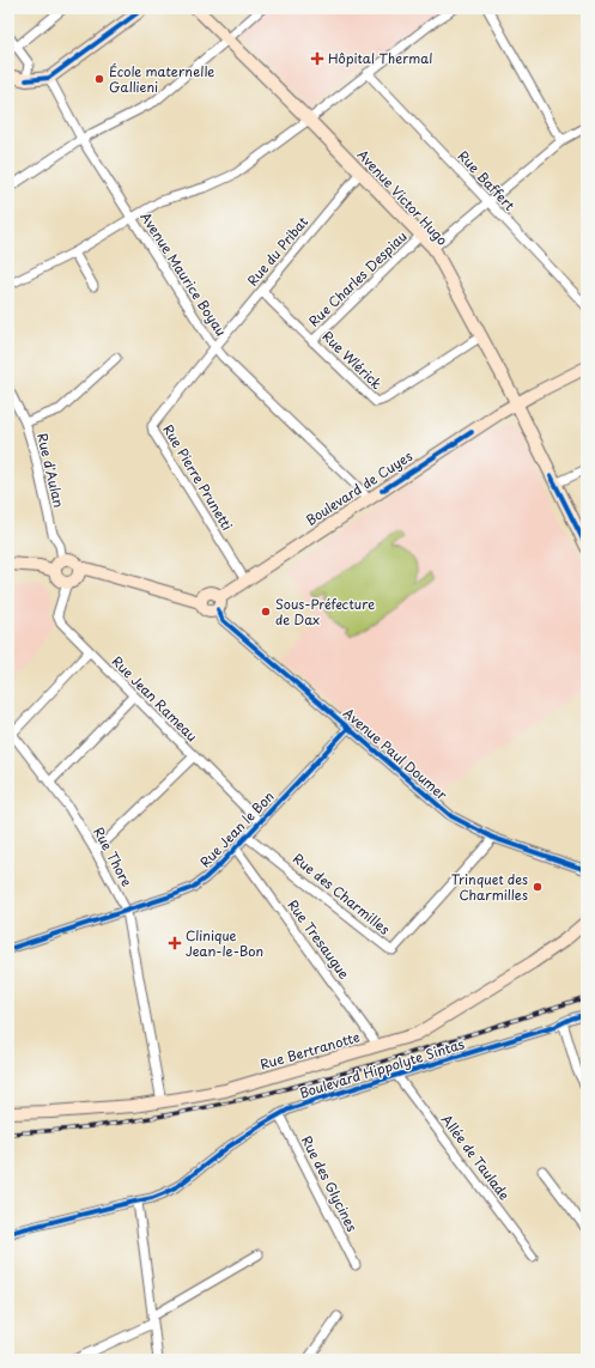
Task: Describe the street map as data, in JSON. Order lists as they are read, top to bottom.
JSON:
{
  "streets": {
    "street": [
      "Rue Baffert",
      "Avenue Victor Hugo",
      "Rue du Pribat",
      "Avenue Maurice Boyau",
      "Rue Charles Despiau",
      "Rue Wlérick",
      "Rue d'Aulan",
      "Rue Pierre Prunetti",
      "Boulevard de Cuyes",
      "Rue Jean Rameau",
      "Avenue Paul Doumer",
      "Rue Jean le Bon",
      "Rue Thore",
      "Rue des Charmilles",
      "Rue Tresaugue",
      "Rue Bertranotte",
      "Boulevard Hippolyte Sintas",
      "Allée de Taulade",
      "Rue des Glycines"
    ]
  },
  "crossings": [
    ["Avenue Victor Hugo", "Rue du Pribat"],
    ["Avenue Victor Hugo", "Rue Charles Despiau"],
    ["Avenue Victor Hugo", "Rue Wlérick"],
    ["Avenue Victor Hugo", "Boulevard de Cuyes"],
    ["Rue du Pribat", "Avenue Maurice Boyau"],
    ["Rue du Pribat", "Rue Wlérick"],
    ["Rue du Pribat", "Rue Pierre Prunetti"],
    ["Avenue Maurice Boyau", "Rue Pierre Prunetti"],
    ["Avenue Maurice Boyau", "Boulevard de Cuyes"],
    ["Rue Charles Despiau", "Rue Wlérick"],
    ["Rue d'Aulan", "Rue Jean Rameau"],
    ["Rue Pierre Prunetti", "Boulevard de Cuyes"],
    ["Boulevard de Cuyes", "Avenue Paul Doumer"],
    ["Rue Jean Rameau", "Rue Jean le Bon"],
    ["Avenue Paul Doumer", "Rue Jean le Bon"],
    ["Avenue Paul Doumer", "Rue des Charmilles"],
    ["Rue Jean le Bon", "Rue Thore"],
    ["Rue Jean le Bon", "Rue des Charmilles"],
    ["Rue Jean le Bon", "Rue Tresaugue"],
    ["Rue Thore", "Rue Bertranotte"],
    ["Rue Tresaugue", "Rue Bertranotte"],
    ["Boulevard Hippolyte Sintas", "Allée de Taulade"],
    ["Boulevard Hippolyte Sintas", "Rue des Glycines"]
  ],
  "places": {
    "health": ["Hôpital Thermal", "Clinique Jean-le-Bon"],
    "other": ["École maternelle Gallieni", "Sous-Préfecture de Dax", "Trinquet des Charmilles"]
  }
}
